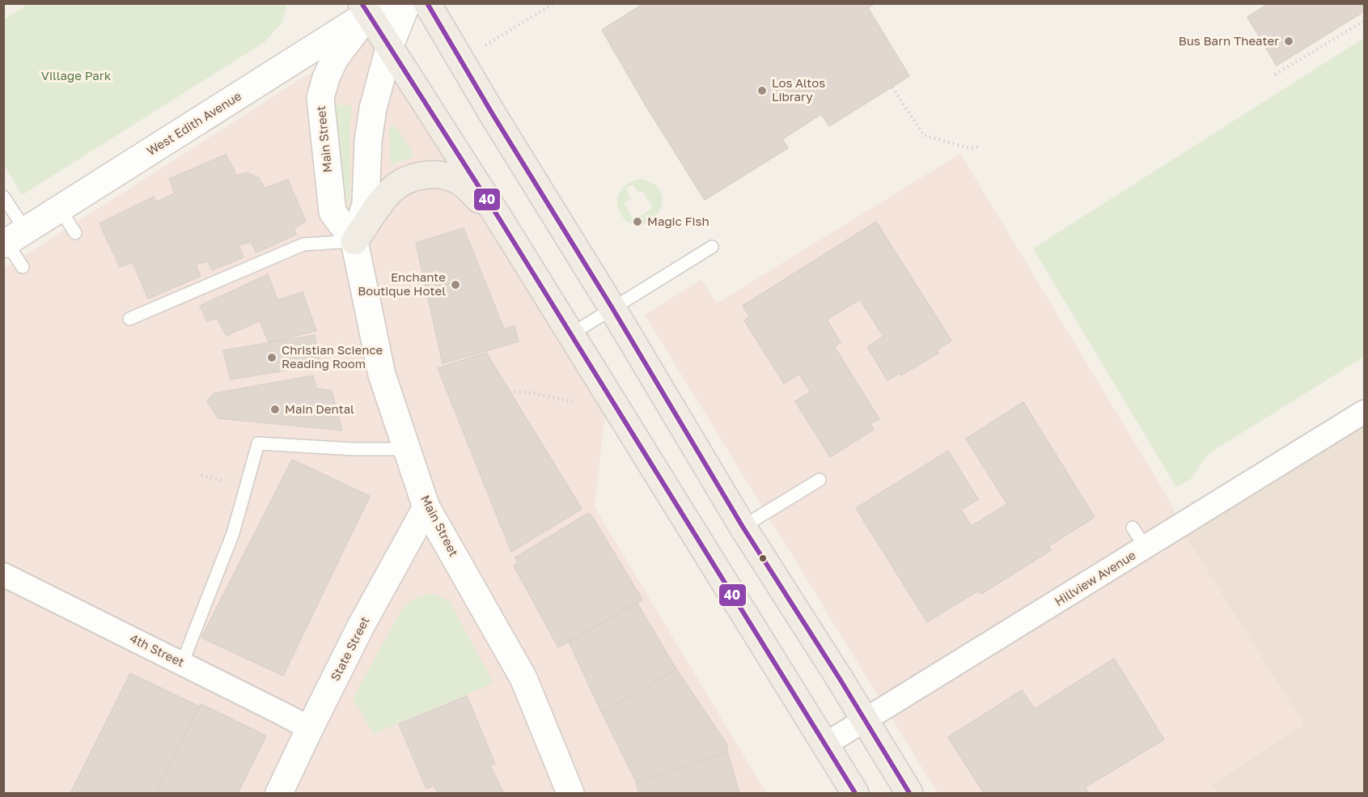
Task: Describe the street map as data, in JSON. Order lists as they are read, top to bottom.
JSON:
{
  "streets": {
    "street": [
      "West Edith Avenue",
      "Main Street",
      "Hillview Avenue",
      "State Street",
      "4th Street"
    ]
  },
  "crossings": [
    ["West Edith Avenue", "Main Street"],
    ["Main Street", "State Street"],
    ["State Street", "4th Street"]
  ],
  "parks": ["Village Park"],
  "places": [
    "Bus Barn Theater",
    "Los Altos Library",
    "Magic Fish",
    "Enchante Boutique Hotel",
    "Christian Science Reading Room",
    "Main Dental"
  ],
  "lines": ["transit line 40"]
}
